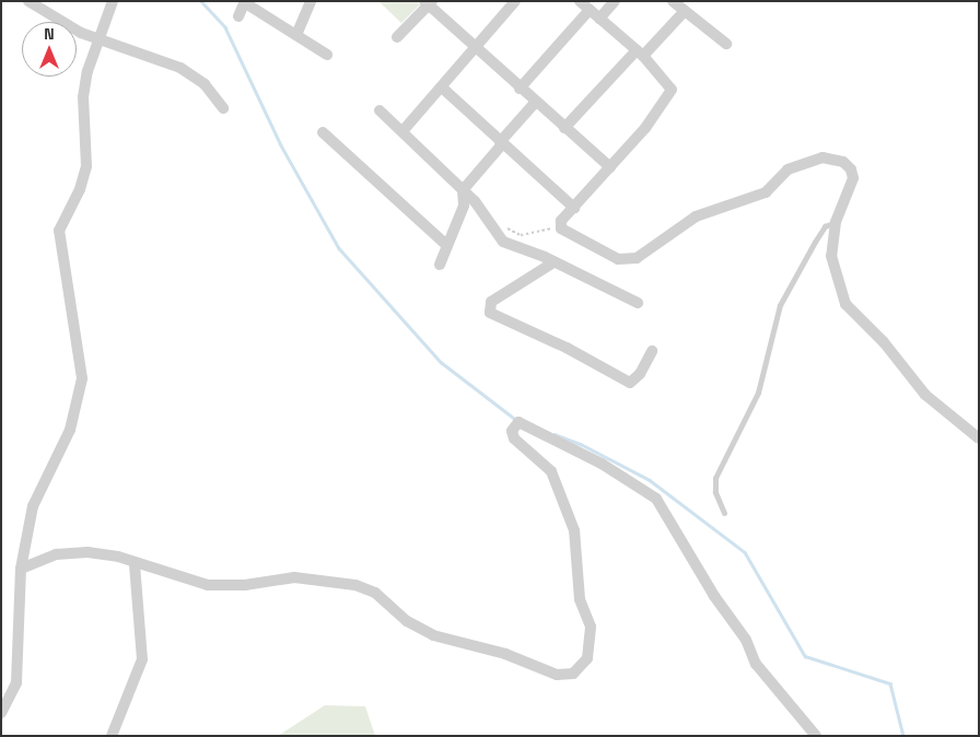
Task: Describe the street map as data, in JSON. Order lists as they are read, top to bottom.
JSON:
{
  "north": "top"
}
